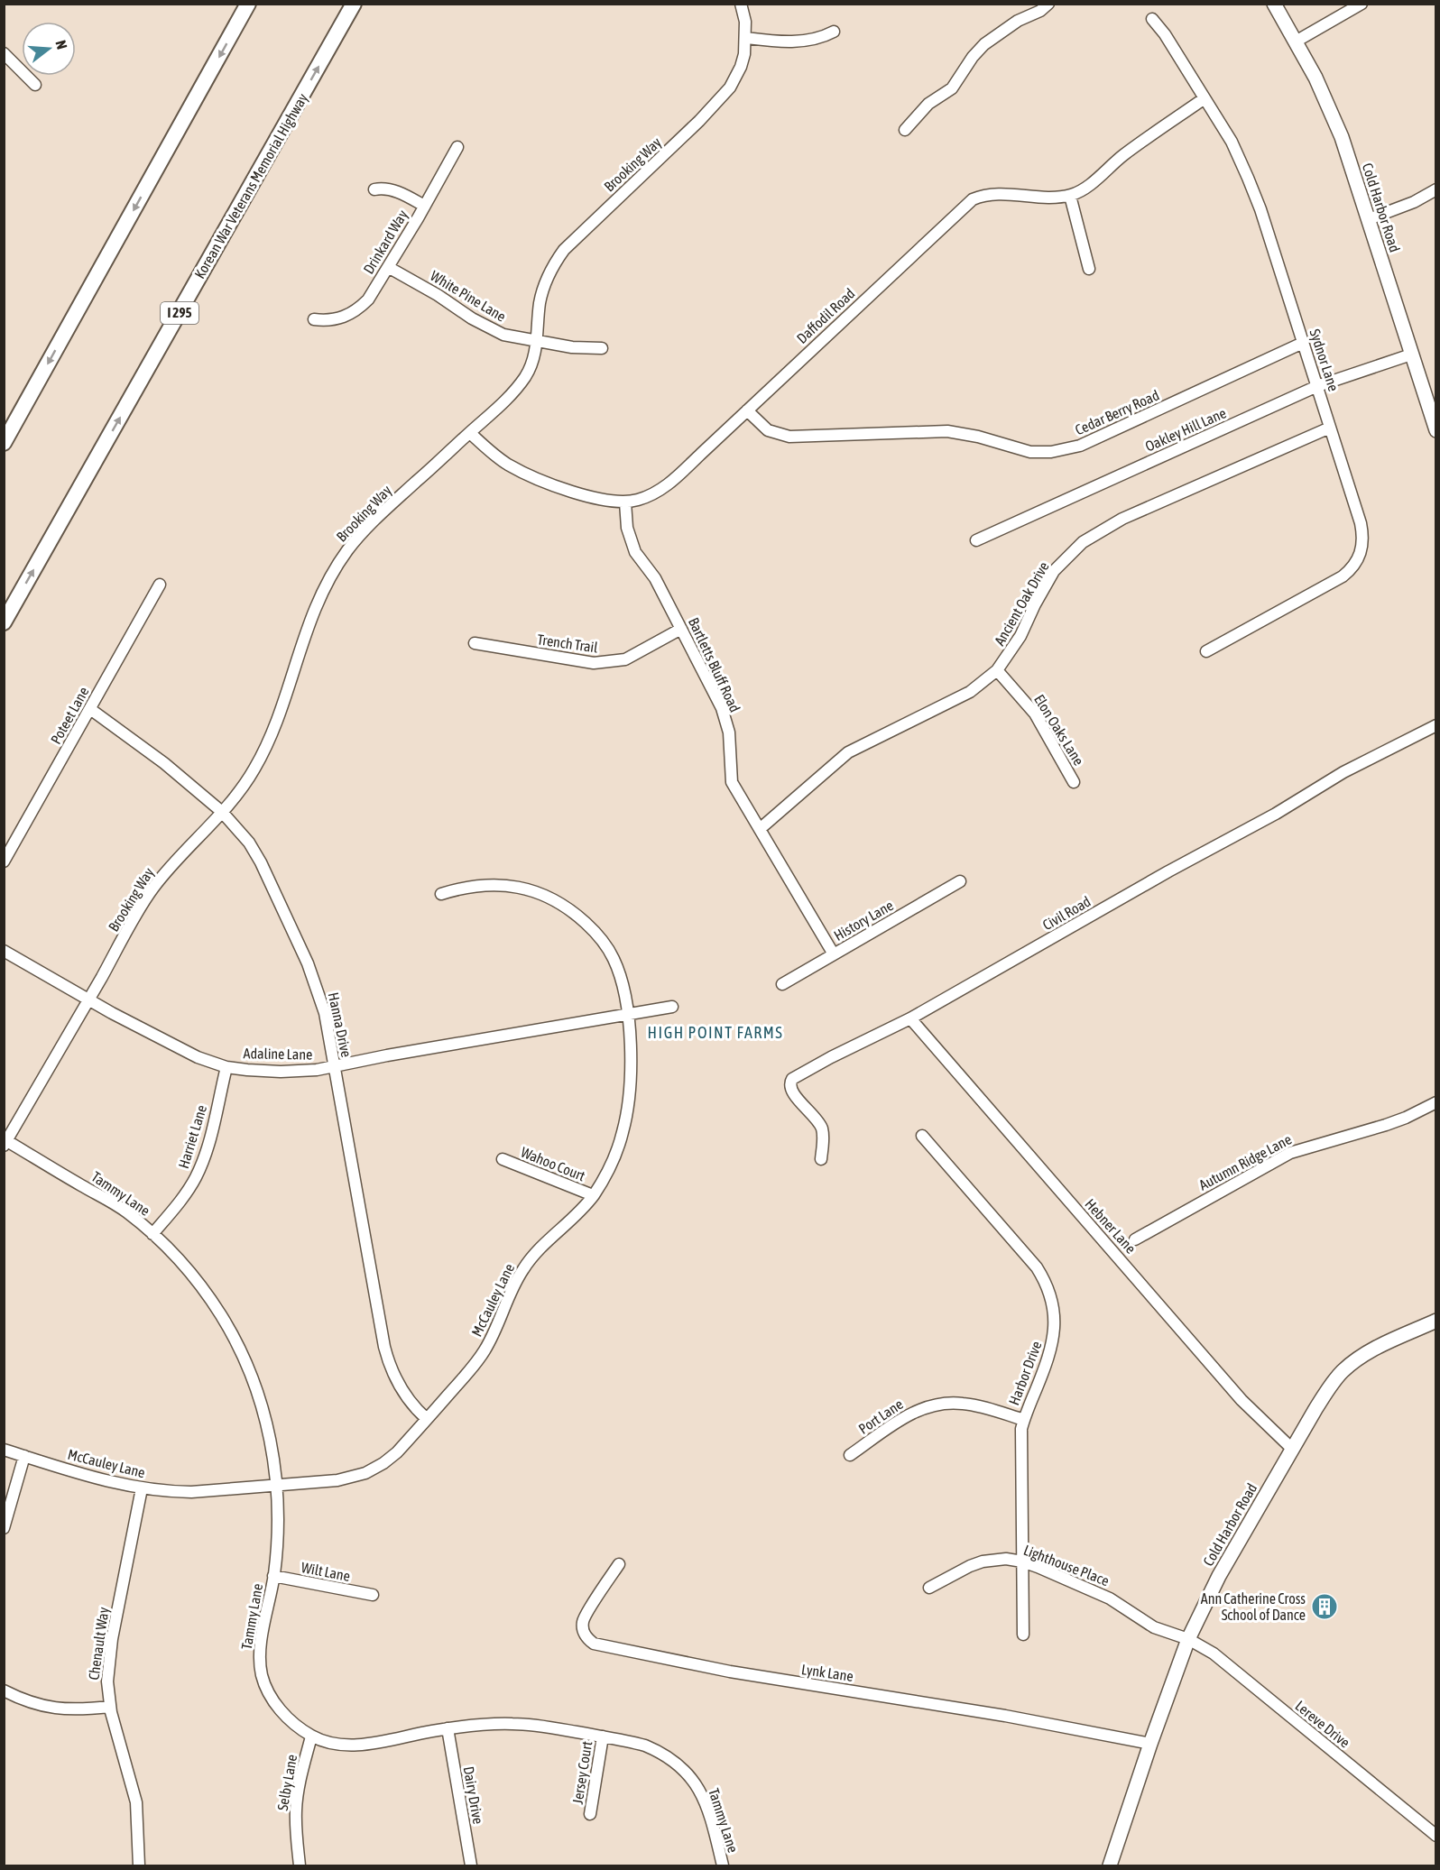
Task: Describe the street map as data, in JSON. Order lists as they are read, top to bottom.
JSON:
{
  "streets": {
    "highway": ["Korean War Veterans Memorial Highway", "I 295"],
    "main road": ["Cold Harbor Road"],
    "street": [
      "Brooking Way",
      "Drinkard Way",
      "White Pine Lane",
      "Daffodil Road",
      "Sydnor Lane",
      "Cedar Berry Road",
      "Oakley Hill Lane",
      "Ancient Oak Drive",
      "Trench Trail",
      "Bartletts Bluff Road",
      "Poteet Lane",
      "Elon Oaks Lane",
      "Civil Road",
      "History Lane",
      "Hanna Drive",
      "Adaline Lane",
      "Harriet Lane",
      "Autumn Ridge Lane",
      "Wahoo Court",
      "Tammy Lane",
      "Hebner Lane",
      "McCauley Lane",
      "Harbor Drive",
      "Port Lane",
      "Lighthouse Place",
      "Wilt Lane",
      "Chenault Way",
      "Lynk Lane",
      "Lereve Drive",
      "Jersey Court",
      "Selby Lane",
      "Dairy Drive"
    ]
  },
  "crossings": [
    ["Brooking Way", "White Pine Lane"],
    ["Brooking Way", "Daffodil Road"],
    ["Brooking Way", "Hanna Drive"],
    ["Brooking Way", "Adaline Lane"],
    ["Brooking Way", "Tammy Lane"],
    ["Cold Harbor Road", "Oakley Hill Lane"],
    ["Cold Harbor Road", "Hebner Lane"],
    ["Cold Harbor Road", "Lighthouse Place"],
    ["Cold Harbor Road", "Lynk Lane"],
    ["Cold Harbor Road", "Lereve Drive"],
    ["Drinkard Way", "White Pine Lane"],
    ["Daffodil Road", "Sydnor Lane"],
    ["Daffodil Road", "Cedar Berry Road"],
    ["Daffodil Road", "Bartletts Bluff Road"],
    ["Sydnor Lane", "Cedar Berry Road"],
    ["Sydnor Lane", "Oakley Hill Lane"],
    ["Sydnor Lane", "Ancient Oak Drive"],
    ["Ancient Oak Drive", "Bartletts Bluff Road"],
    ["Ancient Oak Drive", "Elon Oaks Lane"],
    ["Trench Trail", "Bartletts Bluff Road"],
    ["Bartletts Bluff Road", "History Lane"],
    ["Poteet Lane", "Hanna Drive"],
    ["Civil Road", "Hebner Lane"],
    ["Hanna Drive", "Adaline Lane"],
    ["Hanna Drive", "McCauley Lane"],
    ["Adaline Lane", "Harriet Lane"],
    ["Adaline Lane", "McCauley Lane"],
    ["Harriet Lane", "Tammy Lane"],
    ["Wahoo Court", "McCauley Lane"],
    ["Tammy Lane", "McCauley Lane"],
    ["Tammy Lane", "Wilt Lane"],
    ["Tammy Lane", "Jersey Court"],
    ["Tammy Lane", "Selby Lane"],
    ["Tammy Lane", "Dairy Drive"],
    ["McCauley Lane", "Chenault Way"],
    ["Harbor Drive", "Port Lane"],
    ["Harbor Drive", "Lighthouse Place"],
    ["Lighthouse Place", "Lereve Drive"]
  ],
  "districts": ["HIGH POINT FARMS"],
  "places": {
    "building": ["Ann Catherine Cross School of Dance"]
  },
  "north": "right"
}
